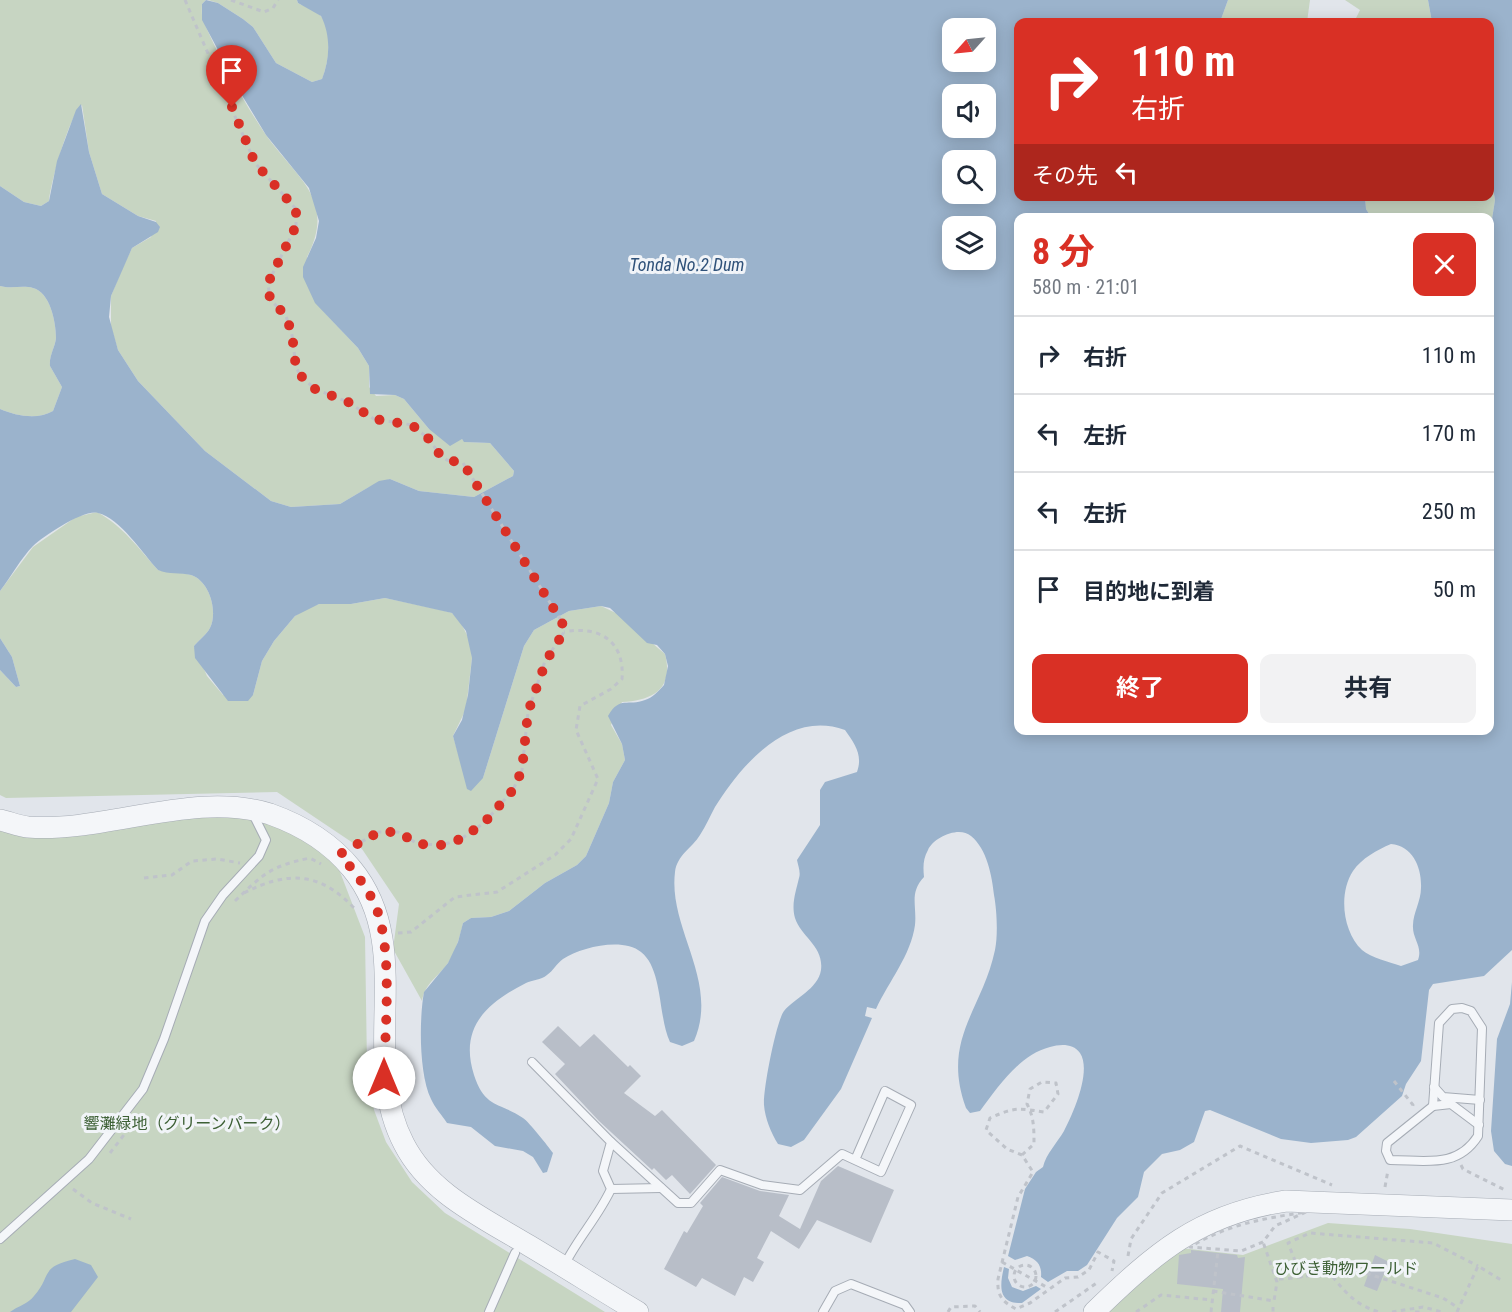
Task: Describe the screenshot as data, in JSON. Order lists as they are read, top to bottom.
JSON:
{
  "water": ["Tonda No.2 Dum"],
  "parks": ["響灘緑地（グリーンパーク）", "ひびき動物ワールド"],
  "north": "bottom left",
  "page": {
    "turn": ["110 m", "右折"],
    "then": "その先",
    "heading": ["8 分", "580 m · 21:01"],
    "list": [
      {
        "name": "右折",
        "value": "110 m"
      },
      {
        "name": "左折",
        "value": "170 m"
      },
      {
        "name": "左折",
        "value": "250 m"
      },
      {
        "name": "目的地に到着",
        "value": "50 m"
      }
    ],
    "buttons": ["終了", "共有"]
  }
}
